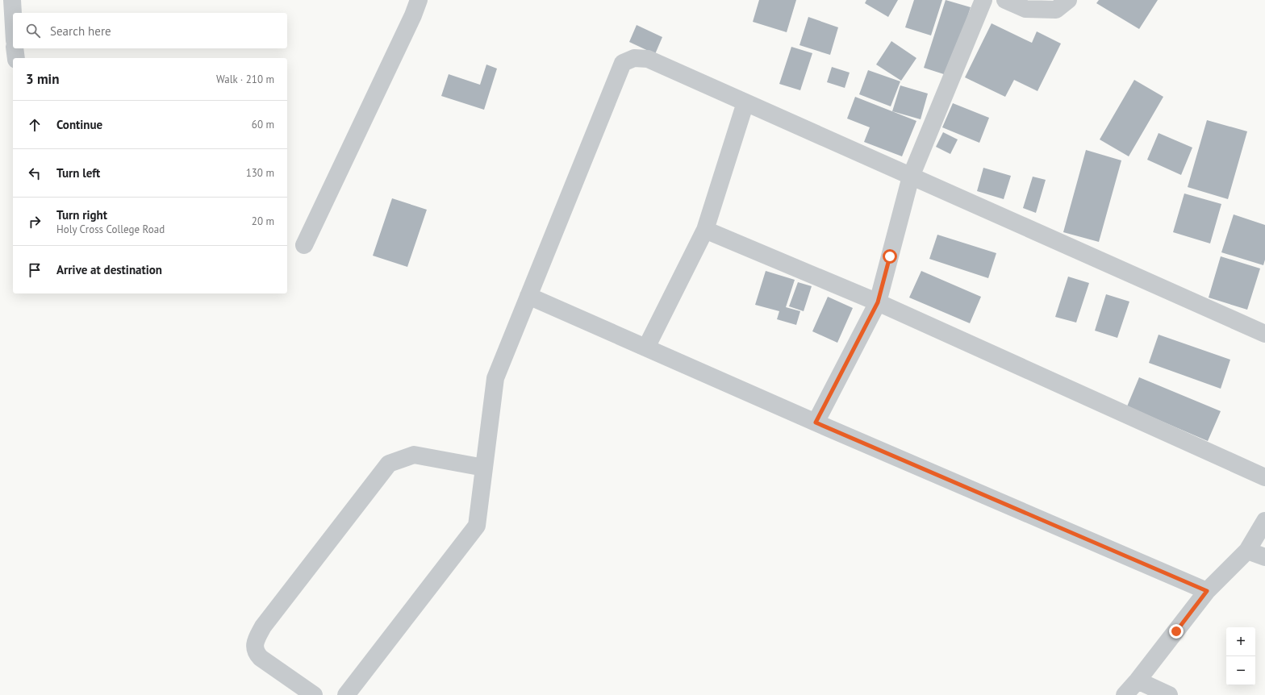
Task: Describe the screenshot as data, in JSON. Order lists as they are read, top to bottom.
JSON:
{
  "page": {
    "search": "Search here",
    "heading": ["3 min", "Walk · 210 m"],
    "list": [
      ["Continue", "60 m"],
      ["Turn left", "130 m"],
      ["Turn right", "Holy Cross College Road", "20 m"],
      "Arrive at destination"
    ],
    "map_buttons": ["+", "−"]
  }
}
